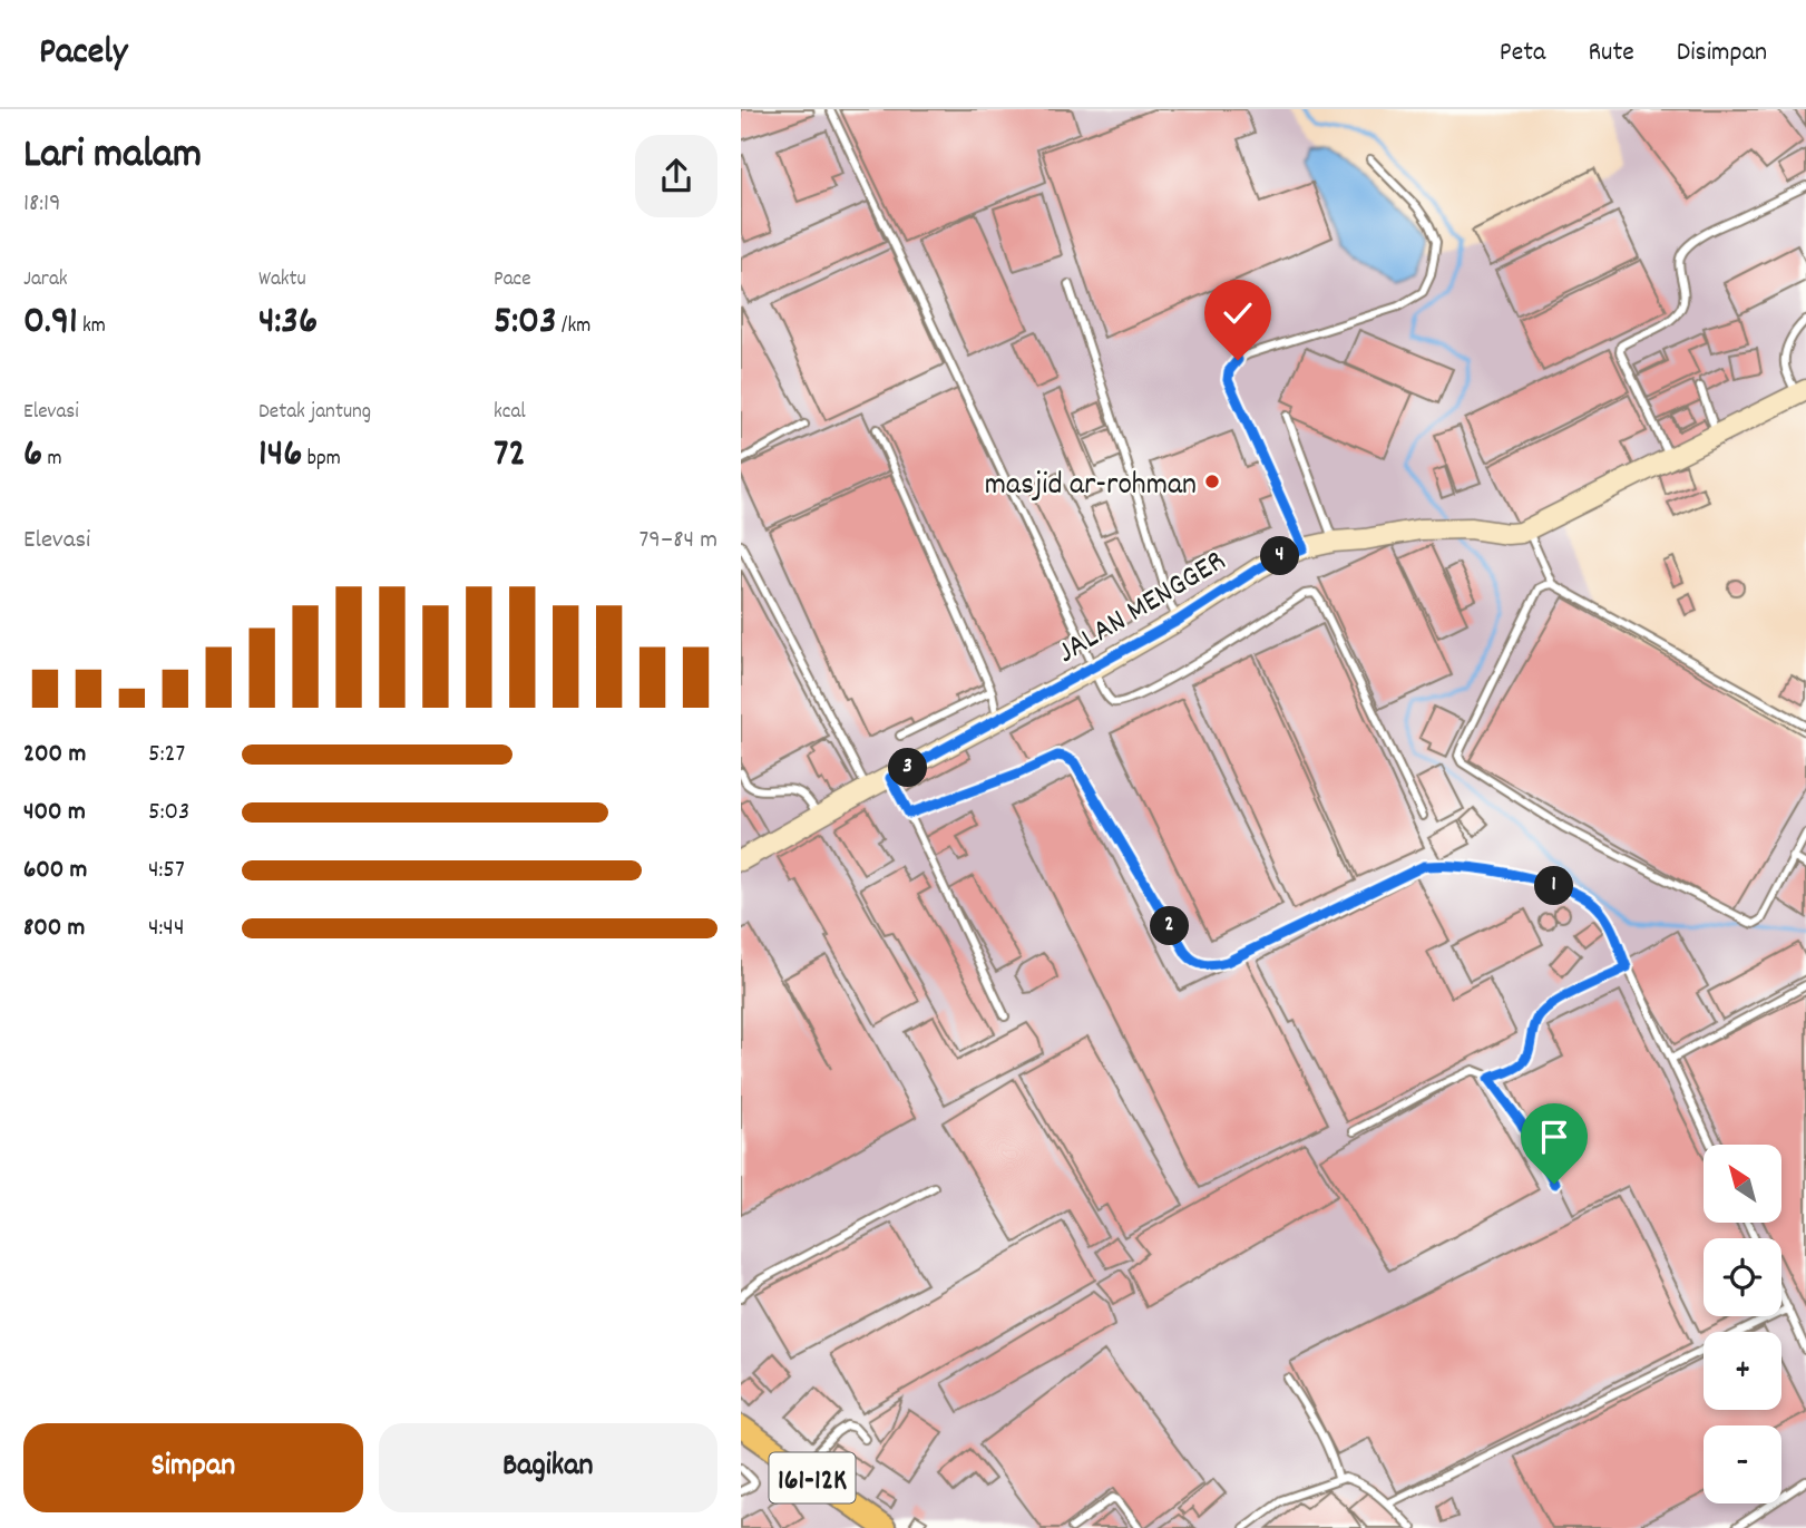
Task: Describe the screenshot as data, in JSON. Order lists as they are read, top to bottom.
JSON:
{
  "streets": {
    "main road": ["161-12K"],
    "street": ["JALAN MENGGER"]
  },
  "places": ["masjid ar-rohman"],
  "north": "top left",
  "page": {
    "header": "Pacely",
    "nav": ["Peta", "Rute", "Disimpan"],
    "heading": ["Lari malam", "18:19"],
    "stats": [
      ["Jarak", "0.91 km"],
      ["Waktu", "4:36"],
      ["Pace", "5:03 /km"],
      ["Elevasi", "6 m"],
      ["Detak jantung", "146 bpm"],
      ["kcal", "72"]
    ],
    "chart": ["Elevasi", "79–84 m"],
    "pins": [
      "4",
      "3",
      "1",
      "2"
    ],
    "list": [
      {
        "name": "200 m",
        "note": "5:27"
      },
      {
        "name": "400 m",
        "note": "5:03"
      },
      {
        "name": "600 m",
        "note": "4:57"
      },
      {
        "name": "800 m",
        "note": "4:44"
      }
    ],
    "map_buttons": ["+", "−"],
    "buttons": ["Simpan", "Bagikan"]
  }
}
